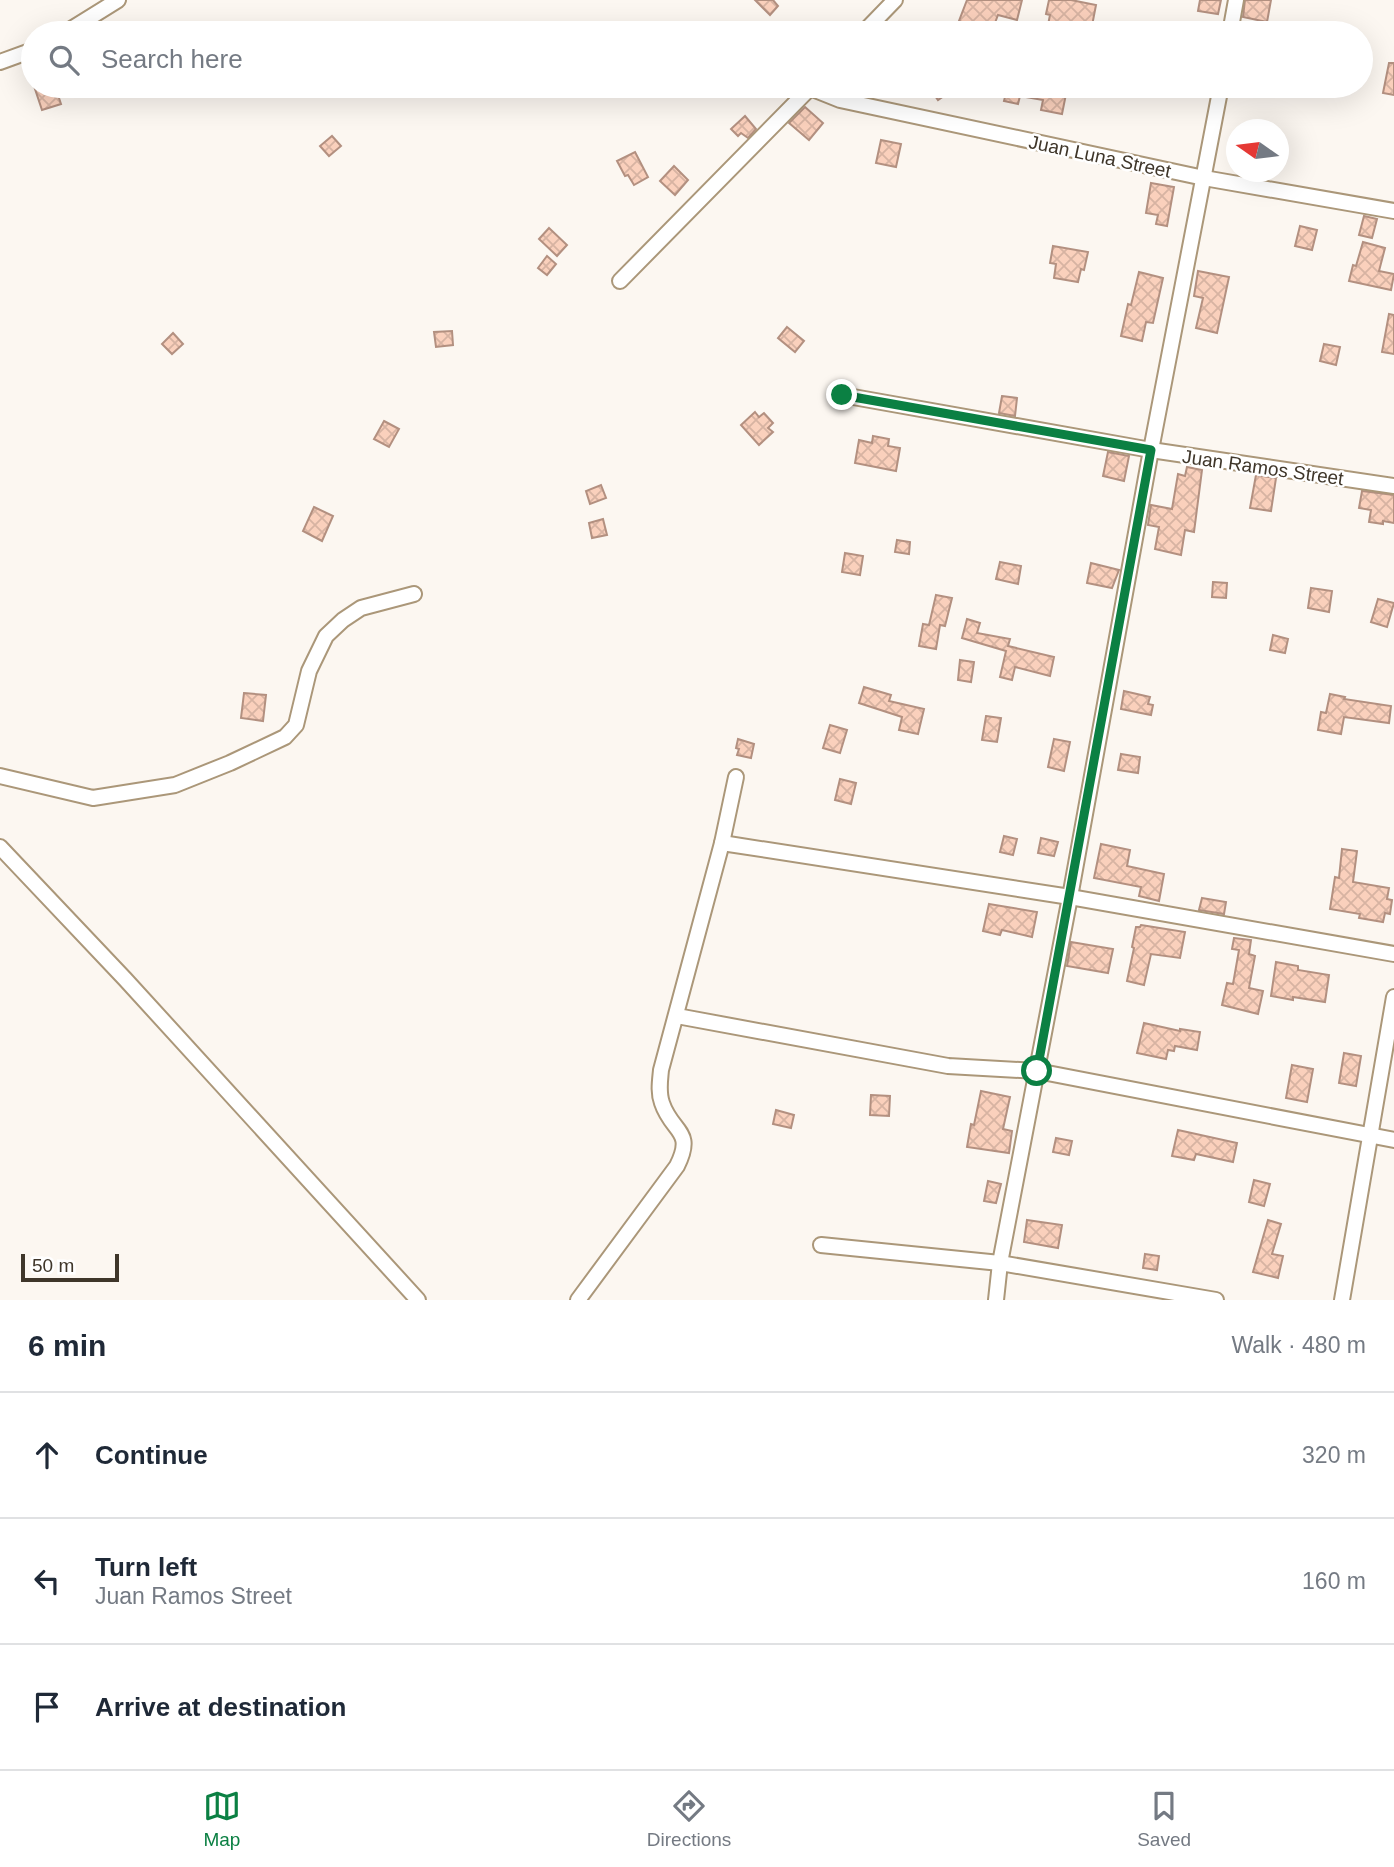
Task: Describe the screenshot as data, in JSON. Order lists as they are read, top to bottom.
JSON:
{
  "streets": {
    "street": ["Juan Luna Street", "Juan Ramos Street"]
  },
  "scale_bar": "50 m",
  "north": "left",
  "page": {
    "search": "Search here",
    "scale": "50 m",
    "heading": ["6 min", "Walk · 480 m"],
    "list": [
      ["Continue", "320 m"],
      ["Turn left", "Juan Ramos Street", "160 m"],
      "Arrive at destination"
    ],
    "nav": ["Map", "Directions", "Saved"]
  }
}
